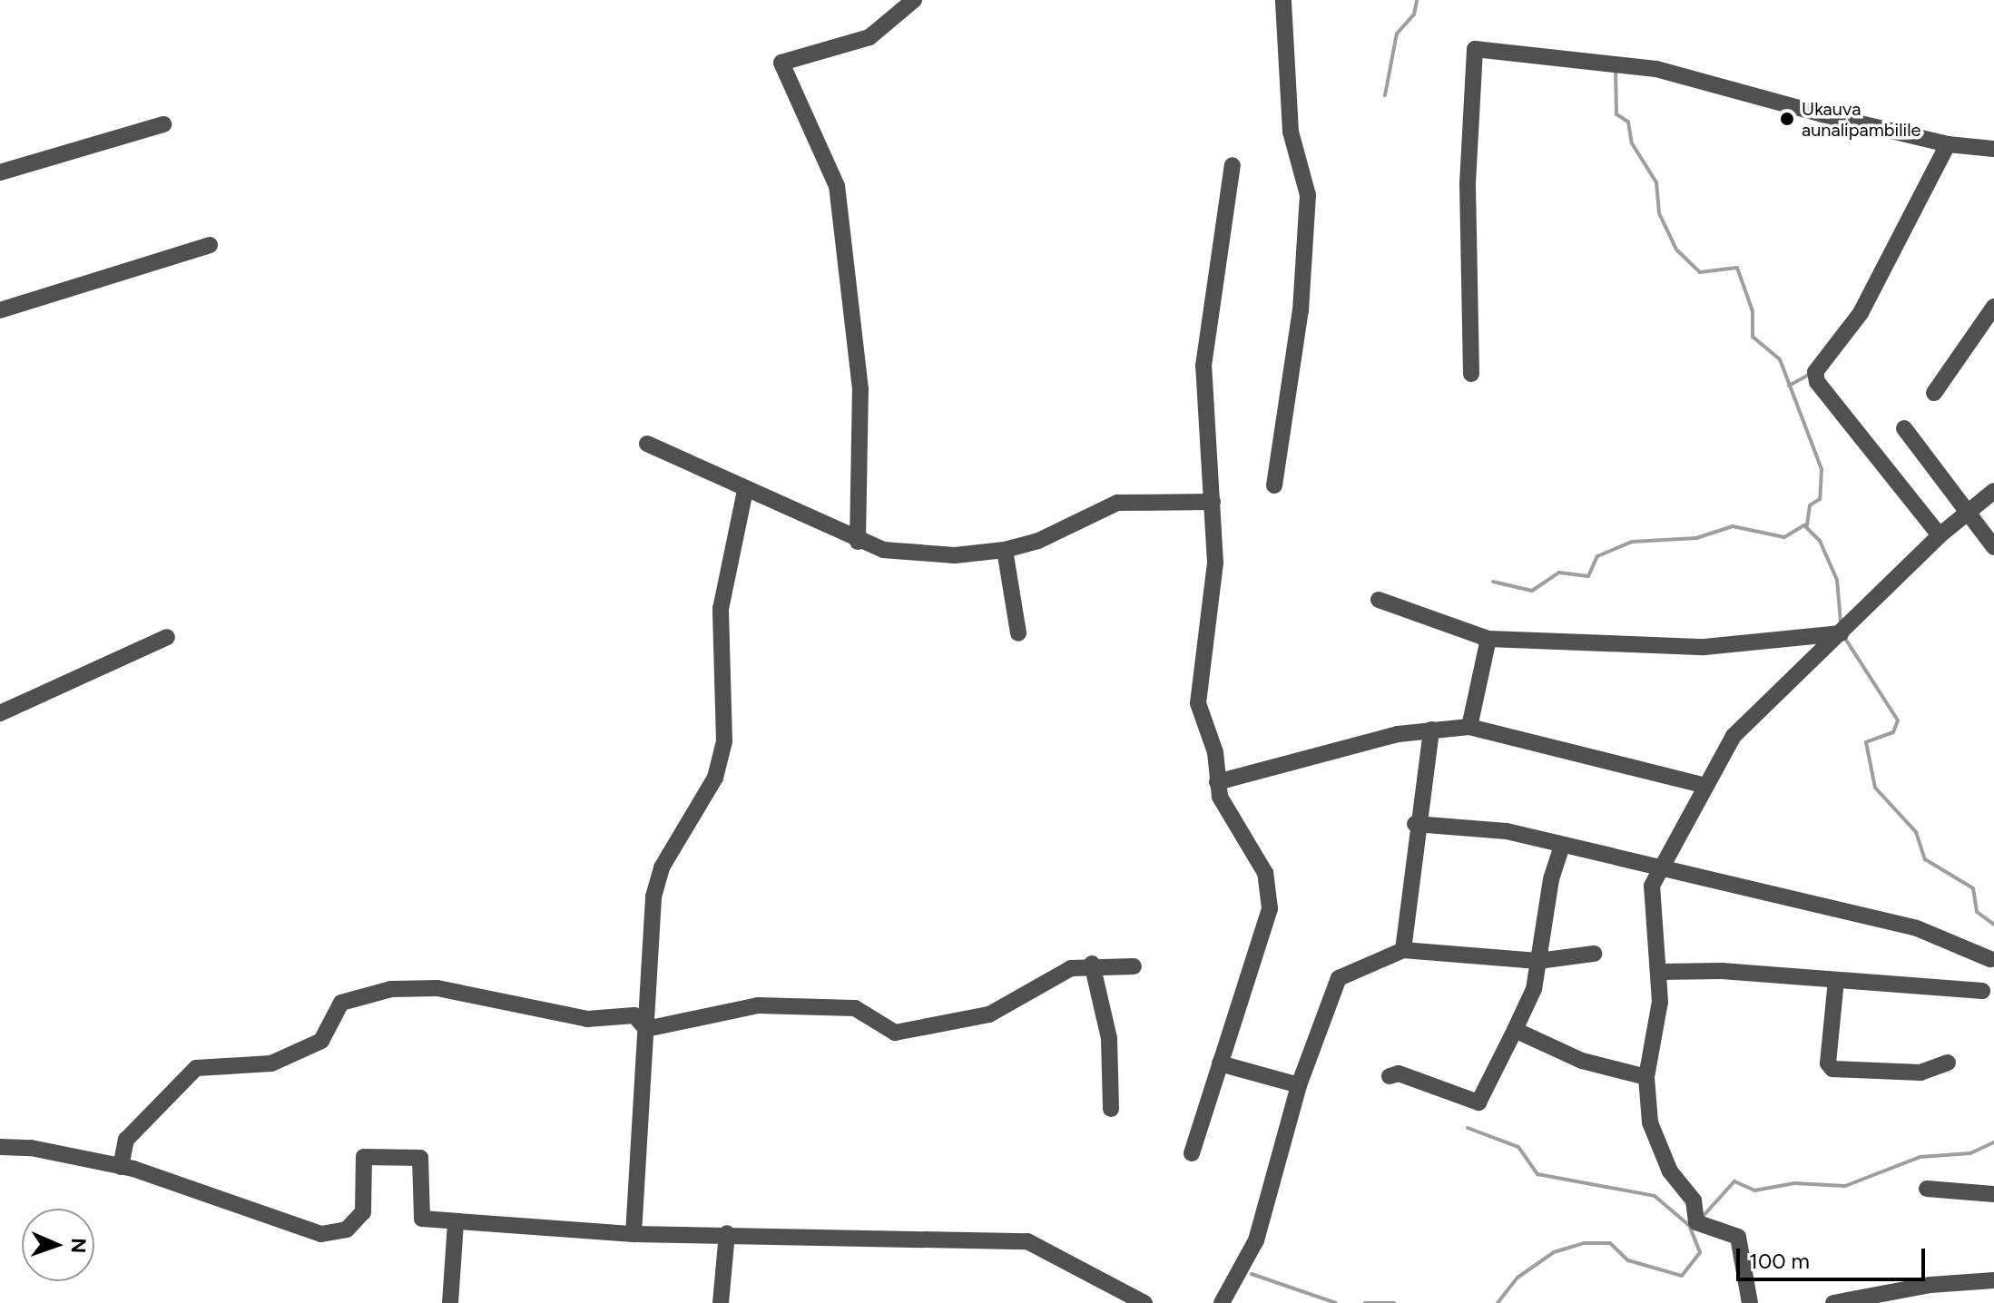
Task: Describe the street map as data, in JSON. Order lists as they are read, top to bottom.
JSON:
{
  "places": ["Ukauva aunalipambilile"],
  "scale_bar": "100 m",
  "north": "right"
}
